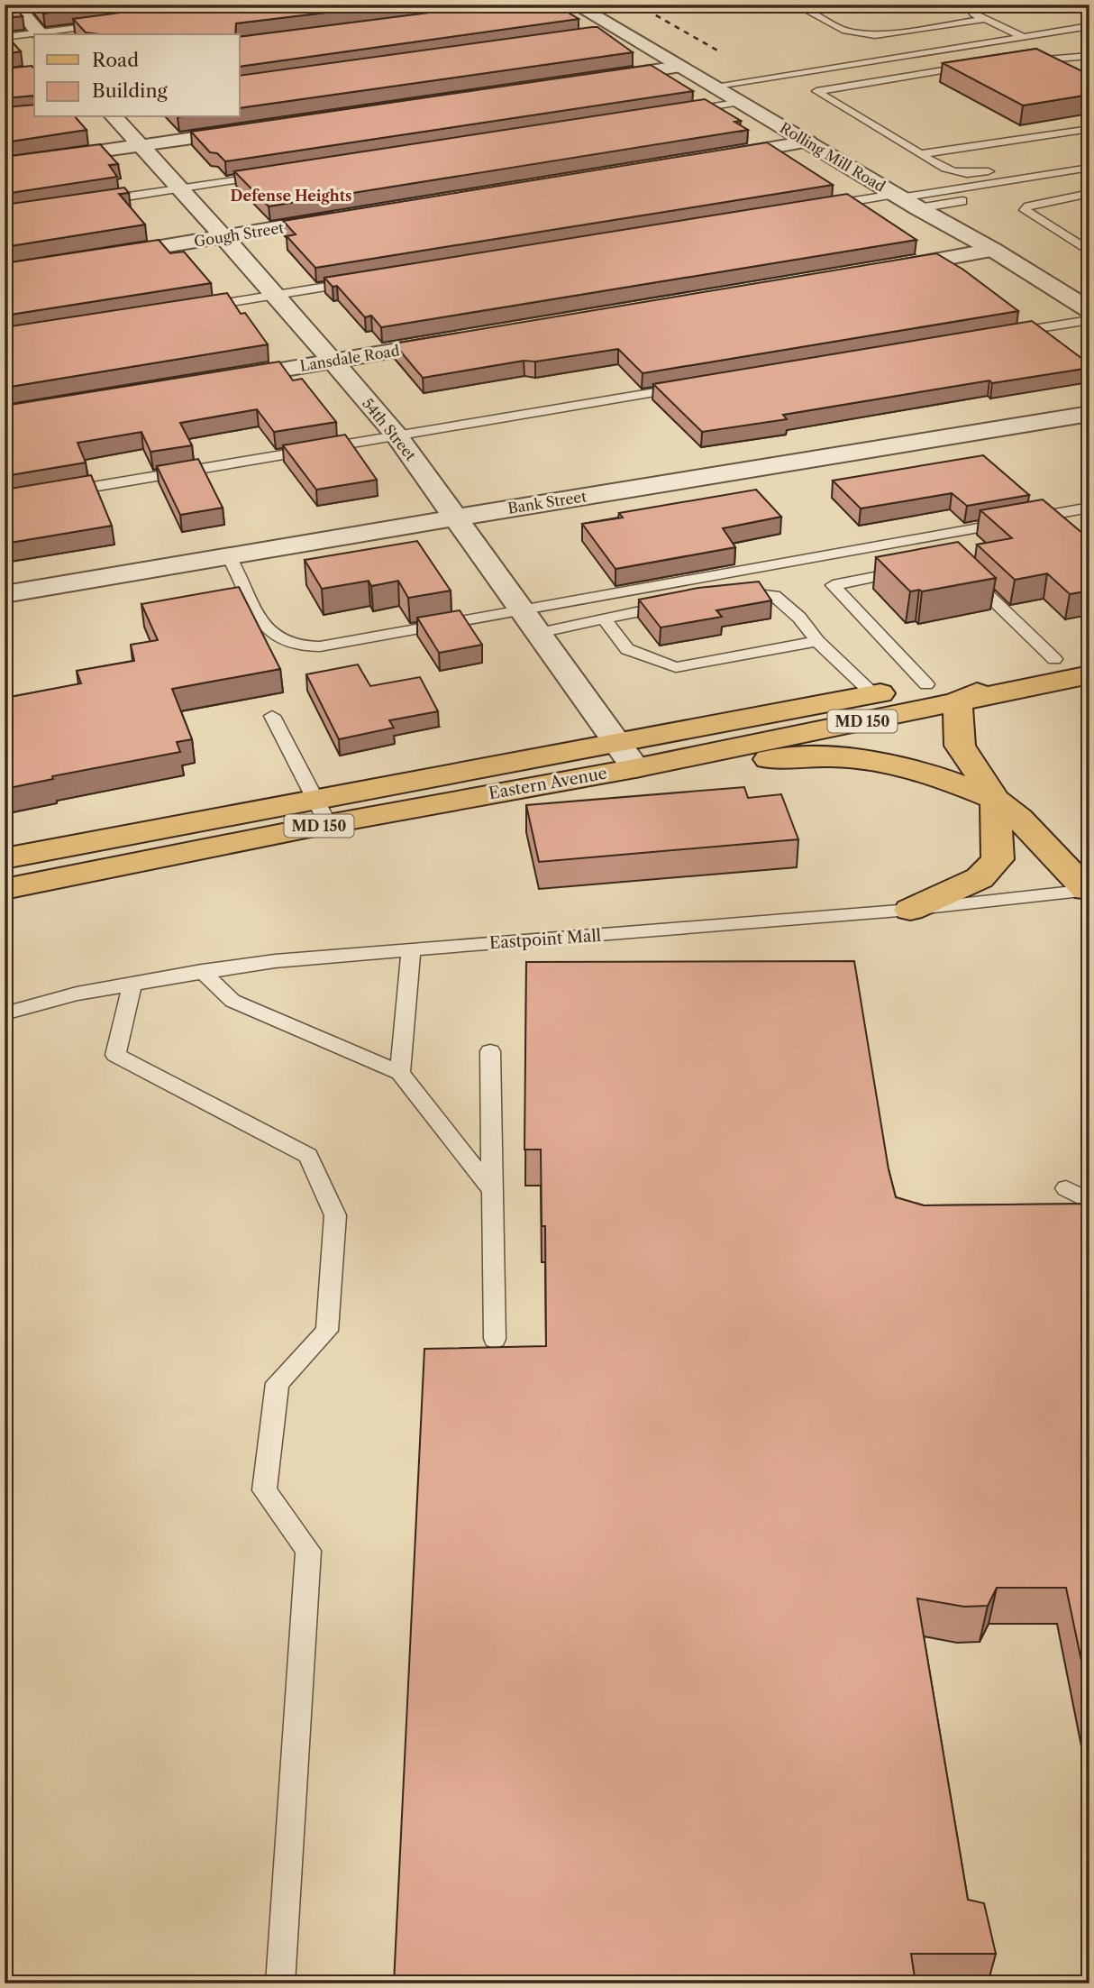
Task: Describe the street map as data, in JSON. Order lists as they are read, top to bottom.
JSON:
{
  "streets": {
    "main road": ["MD 150", "Eastern Avenue"],
    "street": [
      "Rolling Mill Road",
      "Gough Street",
      "Lansdale Road",
      "54th Street",
      "Bank Street"
    ],
    "lane": ["Eastpoint Mall"]
  },
  "crossings": [
    ["Gough Street", "54th Street"],
    ["Lansdale Road", "54th Street"],
    ["54th Street", "Bank Street"],
    ["54th Street", "Eastern Avenue"]
  ],
  "districts": ["Defense Heights"],
  "legend": ["Road", "Building"]
}
